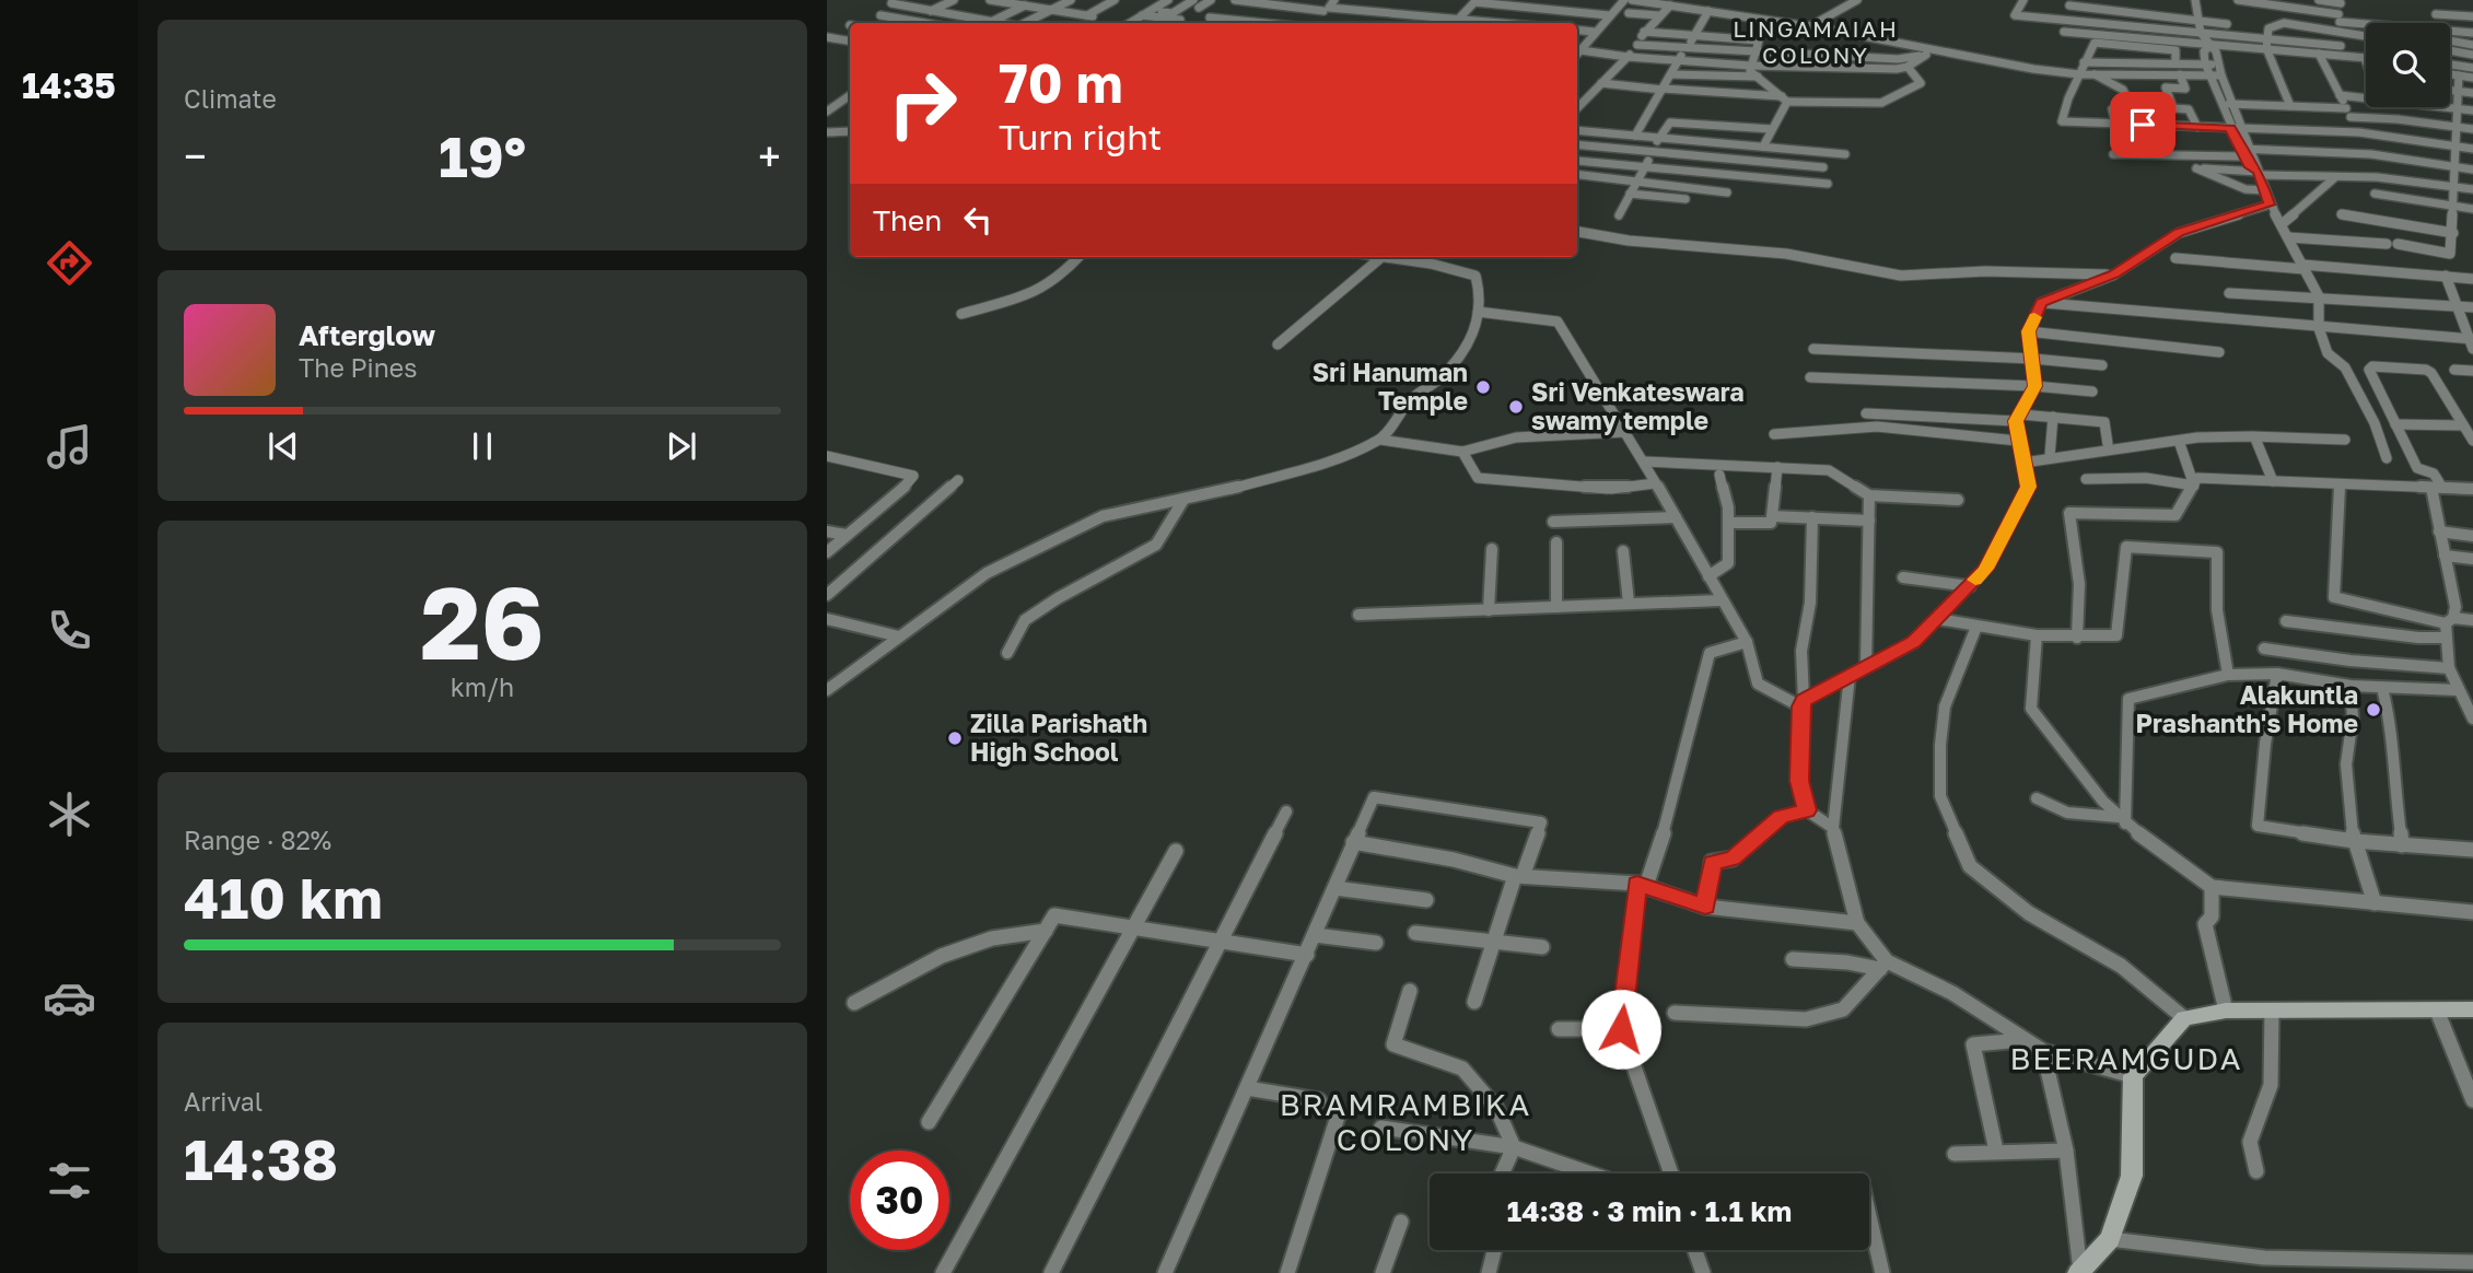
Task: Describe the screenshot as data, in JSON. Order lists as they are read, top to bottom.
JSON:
{
  "districts": ["LINGAMAIAH COLONY", "BEERAMGUDA", "BRAMRAMBIKA COLONY"],
  "places": [
    "Sri Hanuman Temple",
    "Sri Venkateswara swamy temple",
    "Alakuntla Prashanth's Home",
    "Zilla Parishath High School"
  ],
  "page": {
    "tabs": "14:35",
    "tile": [
      "Climate",
      ["26", "km/h"],
      ["Range · 82%", "410 km"],
      ["Arrival", "14:38"]
    ],
    "turn": ["70 m", "Turn right"],
    "heat": ["−", "19°", "+"],
    "then": "Then",
    "song": ["Afterglow", "The Pines"],
    "limit": "30",
    "trip": "14:38 · 3 min · 1.1 km"
  }
}
